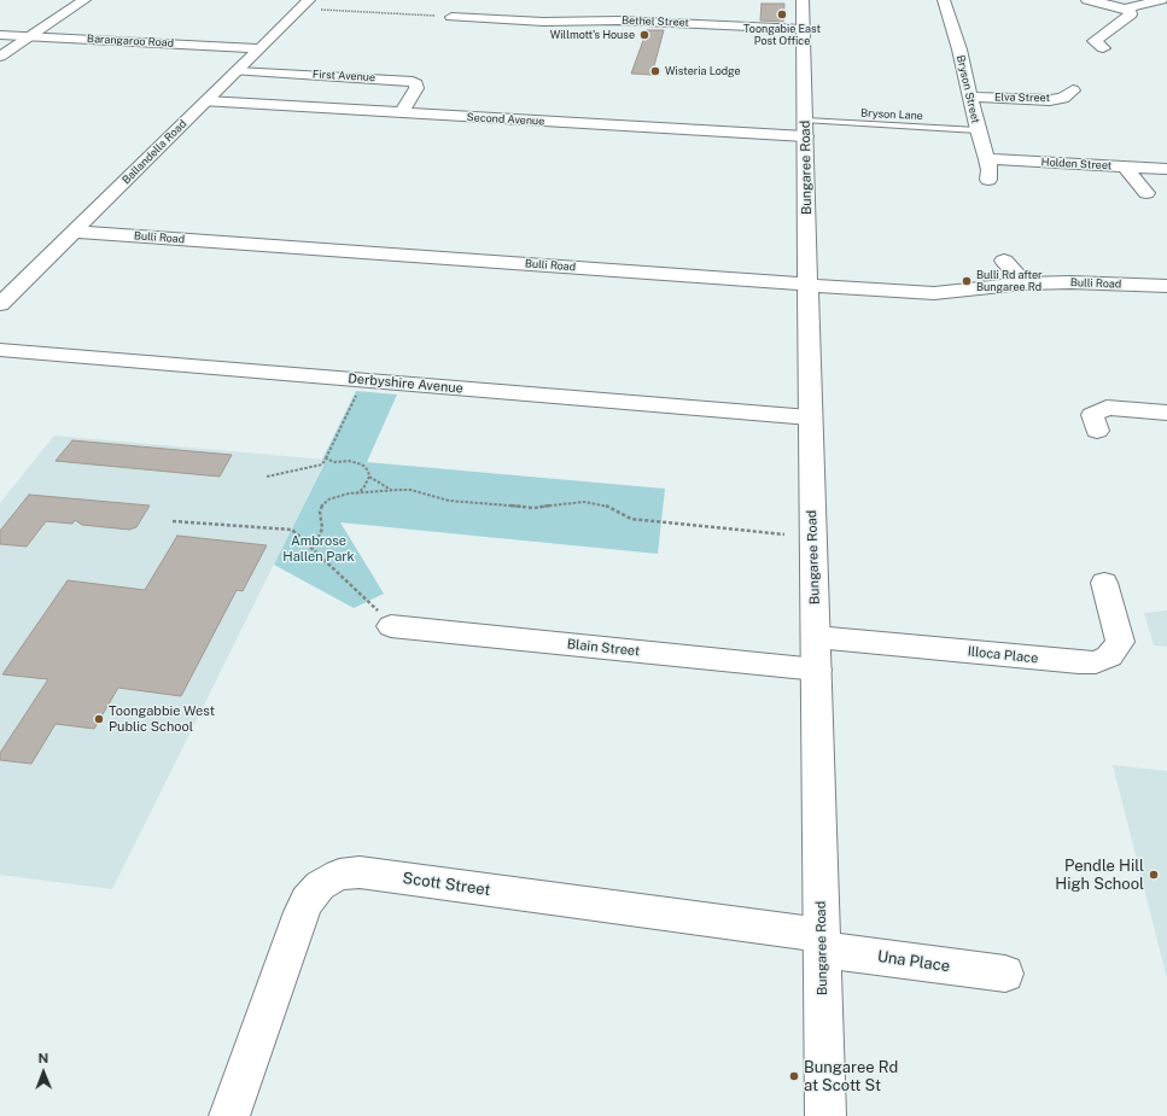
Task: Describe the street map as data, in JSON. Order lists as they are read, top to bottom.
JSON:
{
  "streets": {
    "street": [
      "Bethel Street",
      "Barangaroo Road",
      "First Avenue",
      "Bryson Street",
      "Elva Street",
      "Second Avenue",
      "Ballandella Road",
      "Holden Street",
      "Bungaree Road",
      "Bulli Road",
      "Derbyshire Avenue",
      "Blain Street",
      "Illoca Place",
      "Scott Street",
      "Una Place"
    ],
    "lane": ["Bryson Lane"]
  },
  "crossings": [
    ["Bethel Street", "Bungaree Road"],
    ["Barangaroo Road", "Ballandella Road"],
    ["First Avenue", "Second Avenue"],
    ["First Avenue", "Ballandella Road"],
    ["Bryson Street", "Elva Street"],
    ["Bryson Street", "Bryson Lane"],
    ["Bryson Street", "Holden Street"],
    ["Bryson Lane", "Second Avenue"],
    ["Bryson Lane", "Bungaree Road"],
    ["Second Avenue", "Ballandella Road"],
    ["Second Avenue", "Bungaree Road"],
    ["Ballandella Road", "Bulli Road"],
    ["Bungaree Road", "Bulli Road"],
    ["Bungaree Road", "Derbyshire Avenue"],
    ["Bungaree Road", "Blain Street"],
    ["Bungaree Road", "Illoca Place"],
    ["Bungaree Road", "Scott Street"],
    ["Bungaree Road", "Una Place"],
    ["Scott Street", "Una Place"]
  ],
  "parks": ["Ambrose Hallen Park"],
  "places": [
    "Toongabie East Post Office",
    "Willmott's House",
    "Wisteria Lodge",
    "Bulli Rd after Bungaree Rd",
    "Toongabbie West Public School",
    "Pendle Hill High School",
    "Bungaree Rd at Scott St"
  ],
  "north": "top"
}
